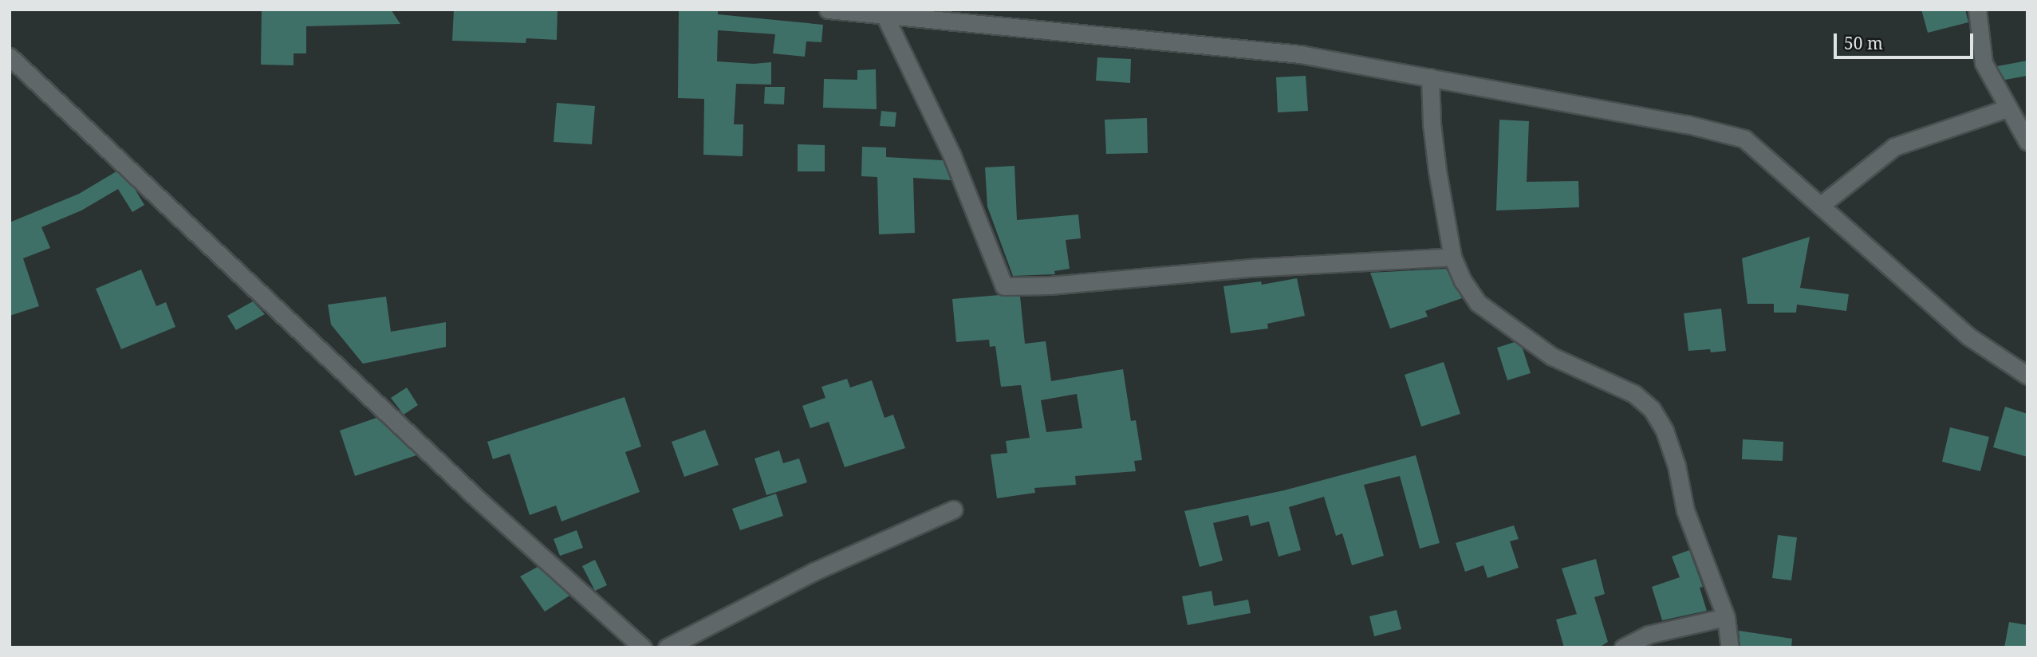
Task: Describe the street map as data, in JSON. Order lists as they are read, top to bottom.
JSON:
{
  "scale_bar": "50 m"
}
